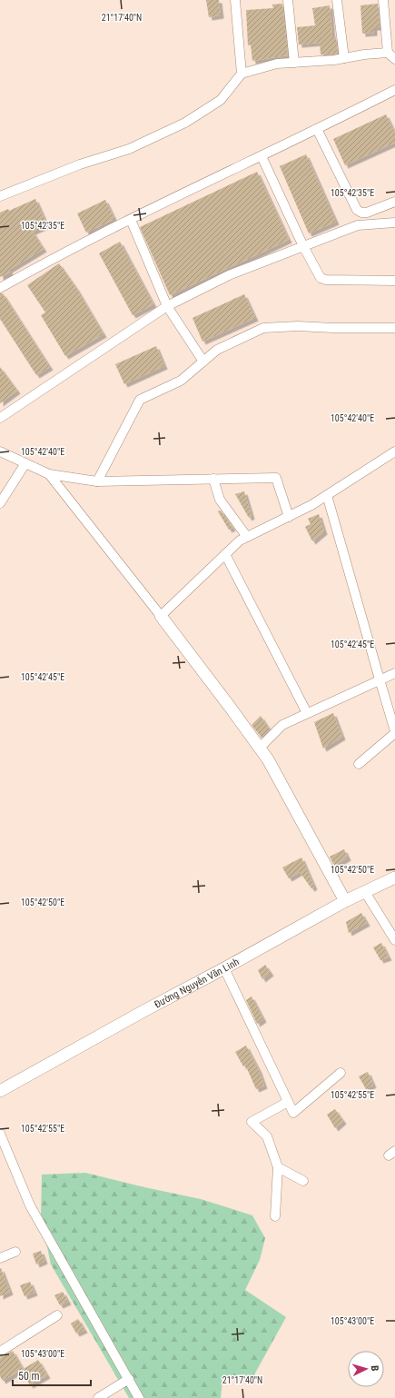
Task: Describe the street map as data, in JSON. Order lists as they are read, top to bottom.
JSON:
{
  "streets": {
    "street": ["Đường Nguyễn Văn Linh"]
  },
  "scale_bar": "50 m",
  "north": "right",
  "coordinates": [
    "21°17'40\"N",
    "105°42'35\"E",
    "105°42'40\"E",
    "105°42'45\"E",
    "105°42'50\"E",
    "105°42'55\"E",
    "105°43'00\"E"
  ]
}
